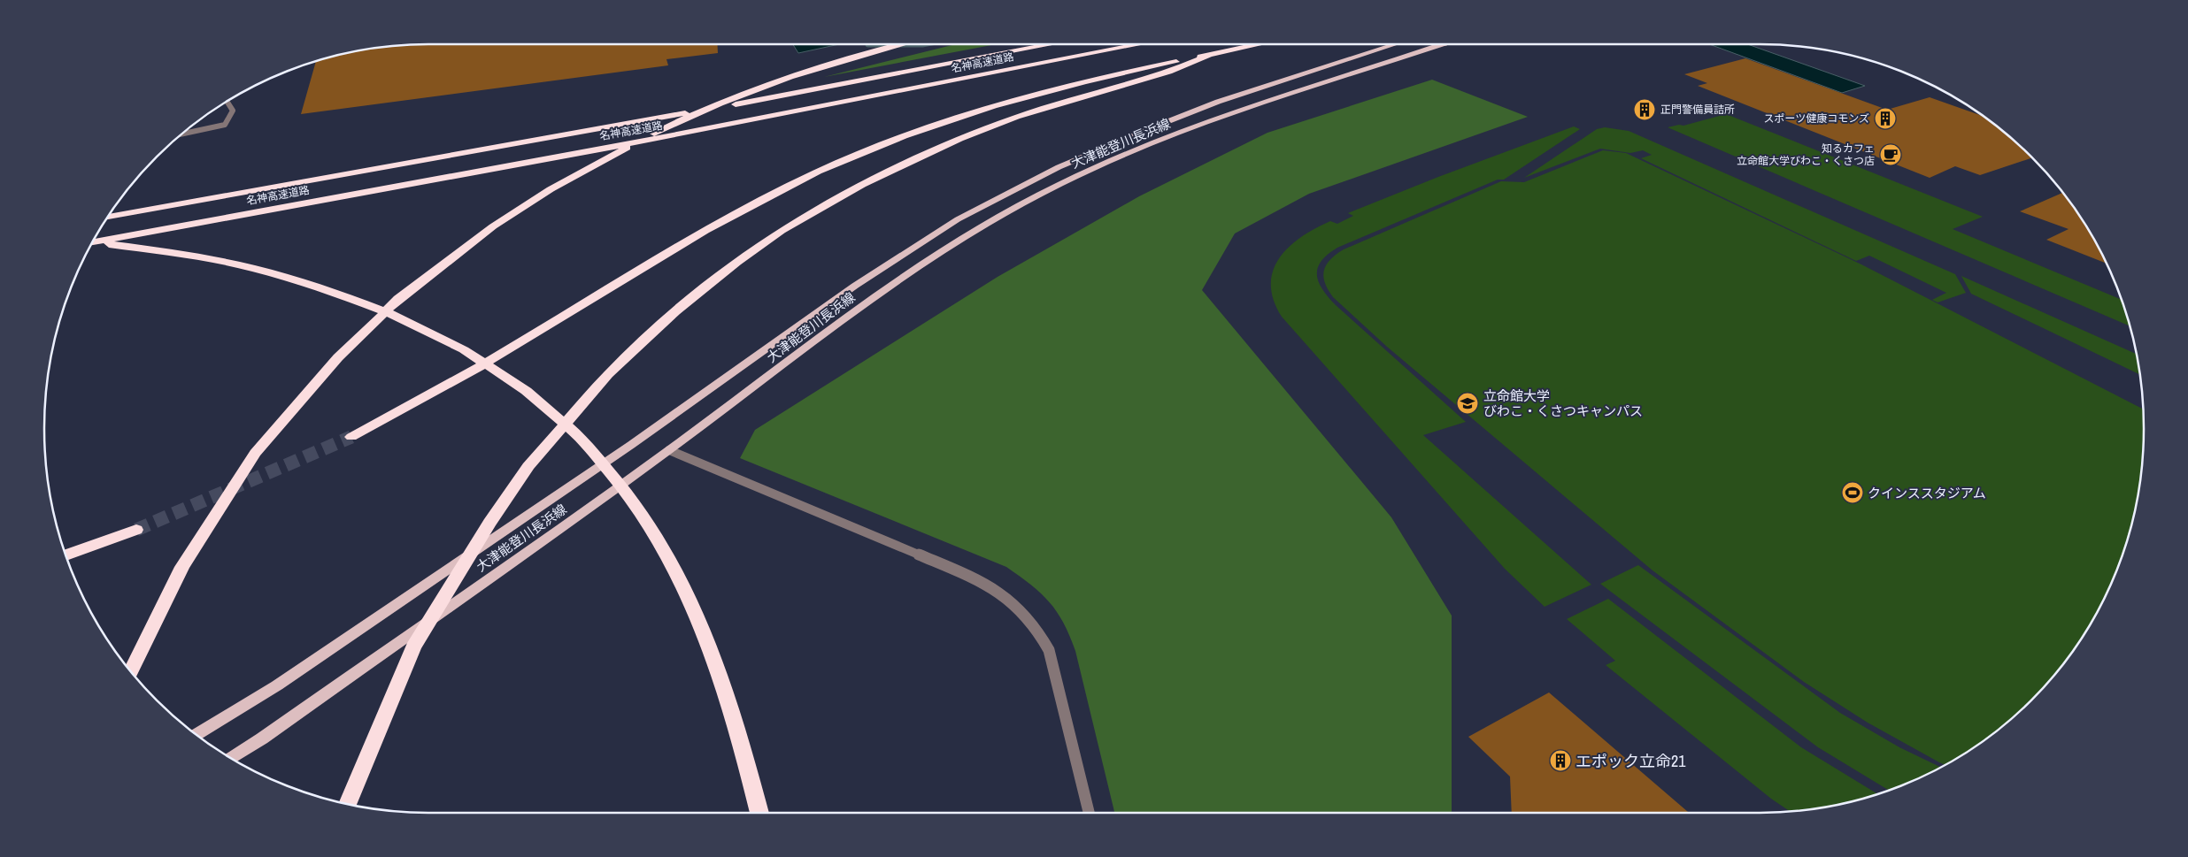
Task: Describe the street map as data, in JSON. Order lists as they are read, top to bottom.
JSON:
{
  "streets": {
    "highway": ["名神高速道路"],
    "main road": ["大津能登川長浜線"]
  },
  "places": {
    "building": ["正門警備員詰所", "スポーツ健康コモンズ", "エポック立命21"],
    "cafe": ["知るカフェ 立命館大学びわこ・くさつ店"],
    "school or university": ["立命館大学 びわこ・くさつキャンパス"],
    "sports": ["クインススタジアム"]
  }
}
